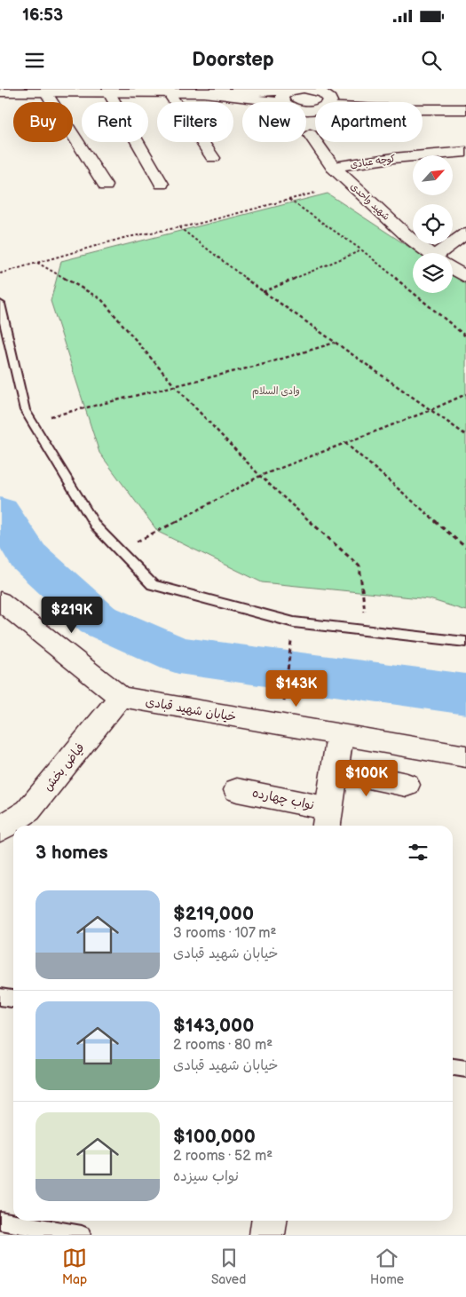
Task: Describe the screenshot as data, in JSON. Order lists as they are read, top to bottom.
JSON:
{
  "streets": {
    "street": [
      "کوچه عبادی",
      "شهید واحدی",
      "خیابان شهید قبادی",
      "فیاض بخش",
      "نواب چهارده"
    ]
  },
  "crossings": [
    ["کوچه عبادی", "شهید واحدی"],
    ["خیابان شهید قبادی", "فیاض بخش"]
  ],
  "parks": ["وادی السلام"],
  "north": "top right",
  "page": {
    "status": "16:53",
    "header": "Doorstep",
    "chip": [
      "Buy",
      "Rent",
      "Filters",
      "New",
      "Apartment"
    ],
    "price": ["$219K", "$143K", "$100K"],
    "heading": "3 homes",
    "list": [
      {
        "name": "$219,000",
        "note": "3 rooms · 107 m² · خیابان شهید قبادی"
      },
      {
        "name": "$143,000",
        "note": "2 rooms · 80 m² · خیابان شهید قبادی"
      },
      {
        "name": "$100,000",
        "note": "2 rooms · 52 m² · نواب سیزده"
      }
    ],
    "tabs": ["Map", "Saved", "Home"]
  }
}
